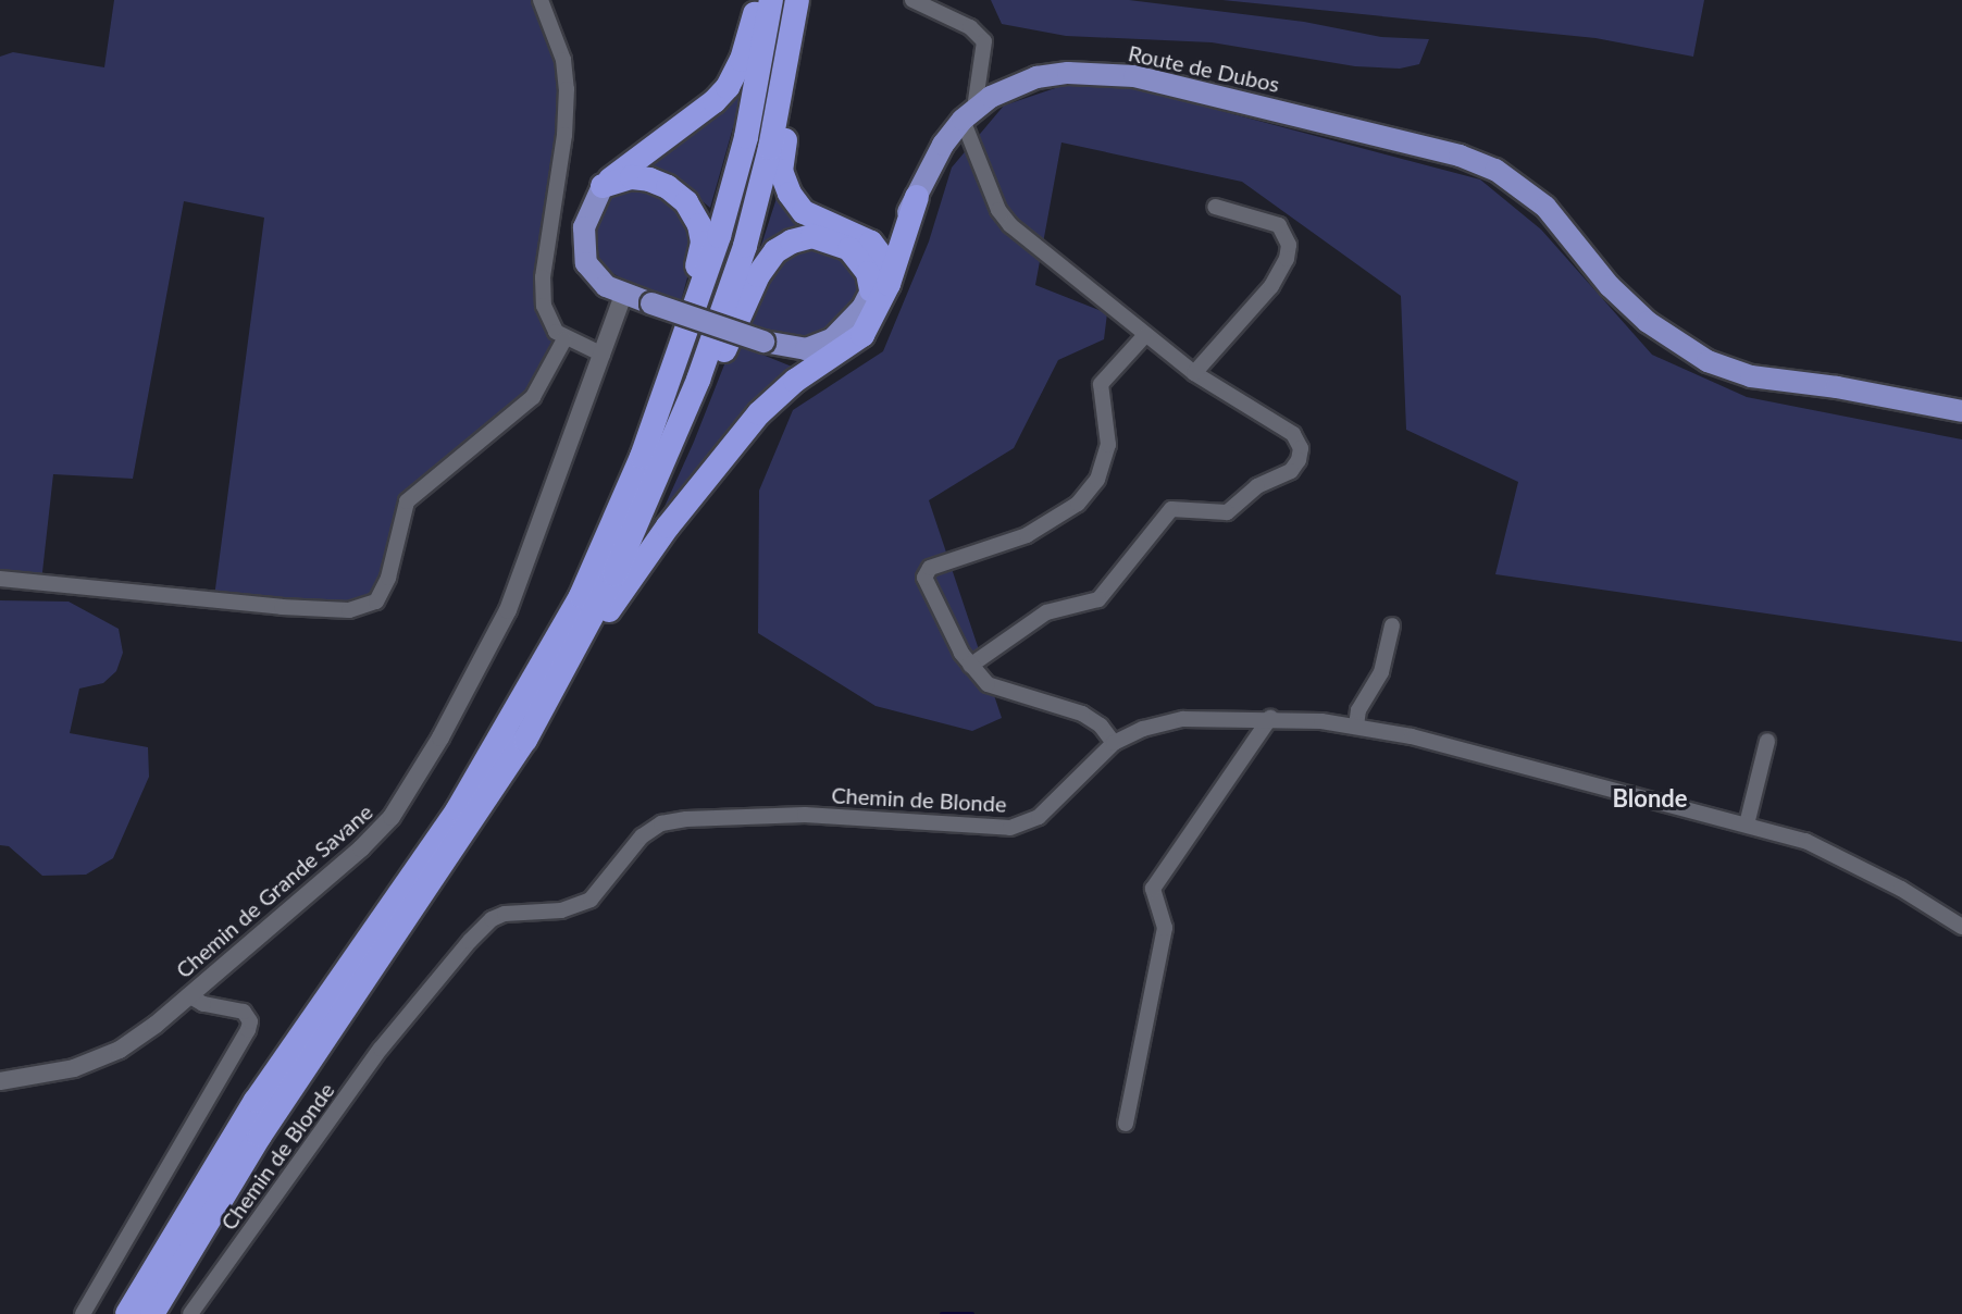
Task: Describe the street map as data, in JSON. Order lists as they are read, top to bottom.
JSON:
{
  "streets": {
    "main road": ["Route de Dubos"],
    "street": ["Chemin de Blonde", "Chemin de Grande Savane"]
  },
  "crossings": [
    ["Route de Dubos", "Chemin de Grande Savane"]
  ],
  "districts": ["Blonde"]
}
